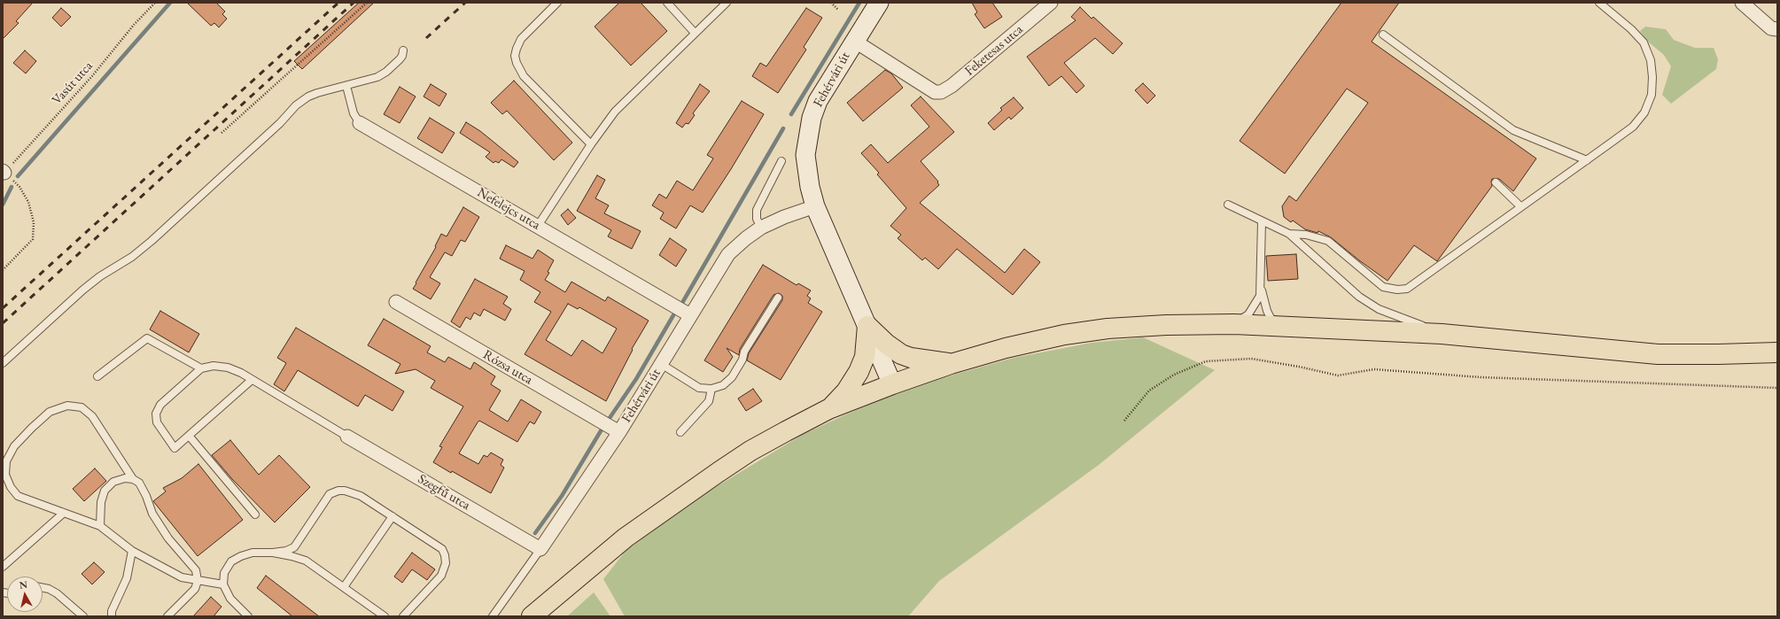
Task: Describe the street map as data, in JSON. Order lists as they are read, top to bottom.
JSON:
{
  "streets": {
    "main road": ["Fehérvári út"],
    "street": [
      "Feketesas utca",
      "Nefelejcs utca",
      "Rózsa utca",
      "Szegfű utca"
    ],
    "path": ["Vasút utca"]
  },
  "crossings": [
    ["Feketesas utca", "Fehérvári út"],
    ["Fehérvári út", "Nefelejcs utca"],
    ["Fehérvári út", "Rózsa utca"],
    ["Fehérvári út", "Szegfű utca"]
  ],
  "north": "top"
}
